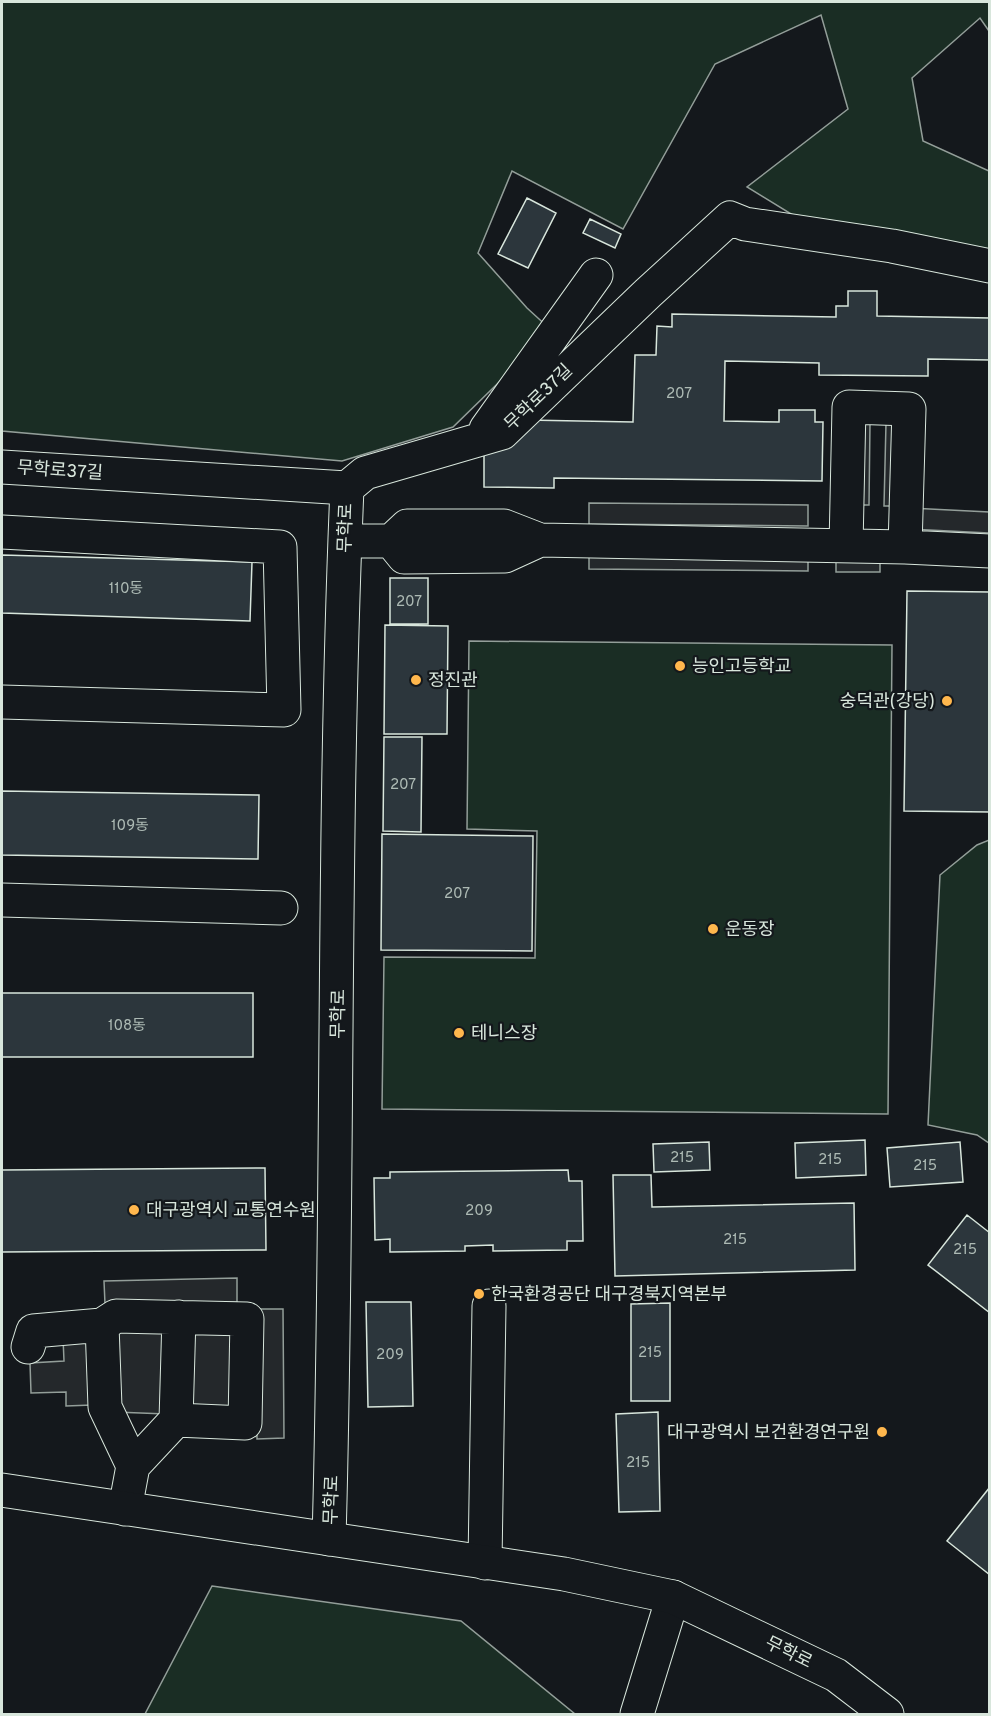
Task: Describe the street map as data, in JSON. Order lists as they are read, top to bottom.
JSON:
{
  "streets": {
    "street": ["무학로37길", "무학로"]
  },
  "crossings": [
    ["무학로37길", "무학로"]
  ],
  "places": [
    "능인고등학교",
    "정진관",
    "숭덕관(강당)",
    "운동장",
    "테니스장",
    "대구광역시 교통연수원",
    "한국환경공단 대구경북지역본부",
    "대구광역시 보건환경연구원"
  ],
  "house_numbers": [
    "207",
    "110동",
    "207",
    "207",
    "109동",
    "207",
    "108동",
    "215",
    "215",
    "215",
    "209",
    "215",
    "215",
    "215",
    "209",
    "215"
  ]
}
